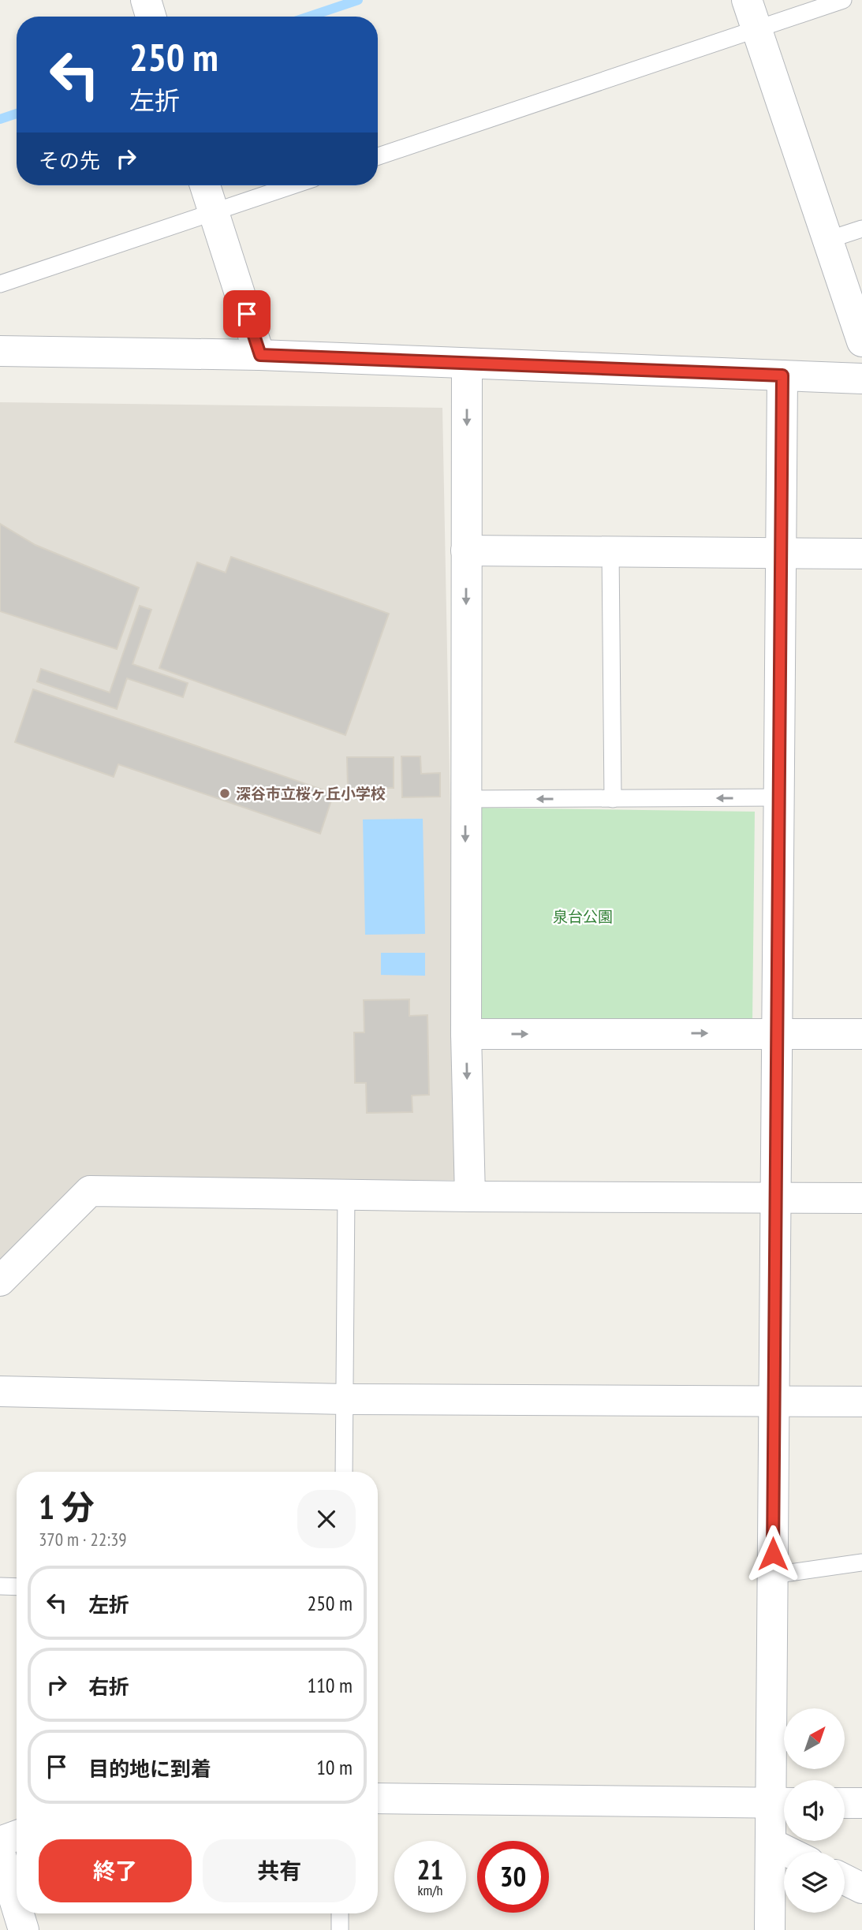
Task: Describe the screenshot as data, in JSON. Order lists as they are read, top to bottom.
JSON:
{
  "parks": ["泉台公園"],
  "places": ["深谷市立桜ヶ丘小学校"],
  "north": "top right",
  "page": {
    "turn": ["250 m", "左折"],
    "then": "その先",
    "heading": ["1 分", "370 m · 22:39"],
    "list": [
      {
        "name": "左折",
        "value": "250 m"
      },
      {
        "name": "右折",
        "value": "110 m"
      },
      {
        "name": "目的地に到着",
        "value": "10 m"
      }
    ],
    "buttons": ["終了", "共有"],
    "speed": "21 km/h",
    "limit": "30"
  }
}
